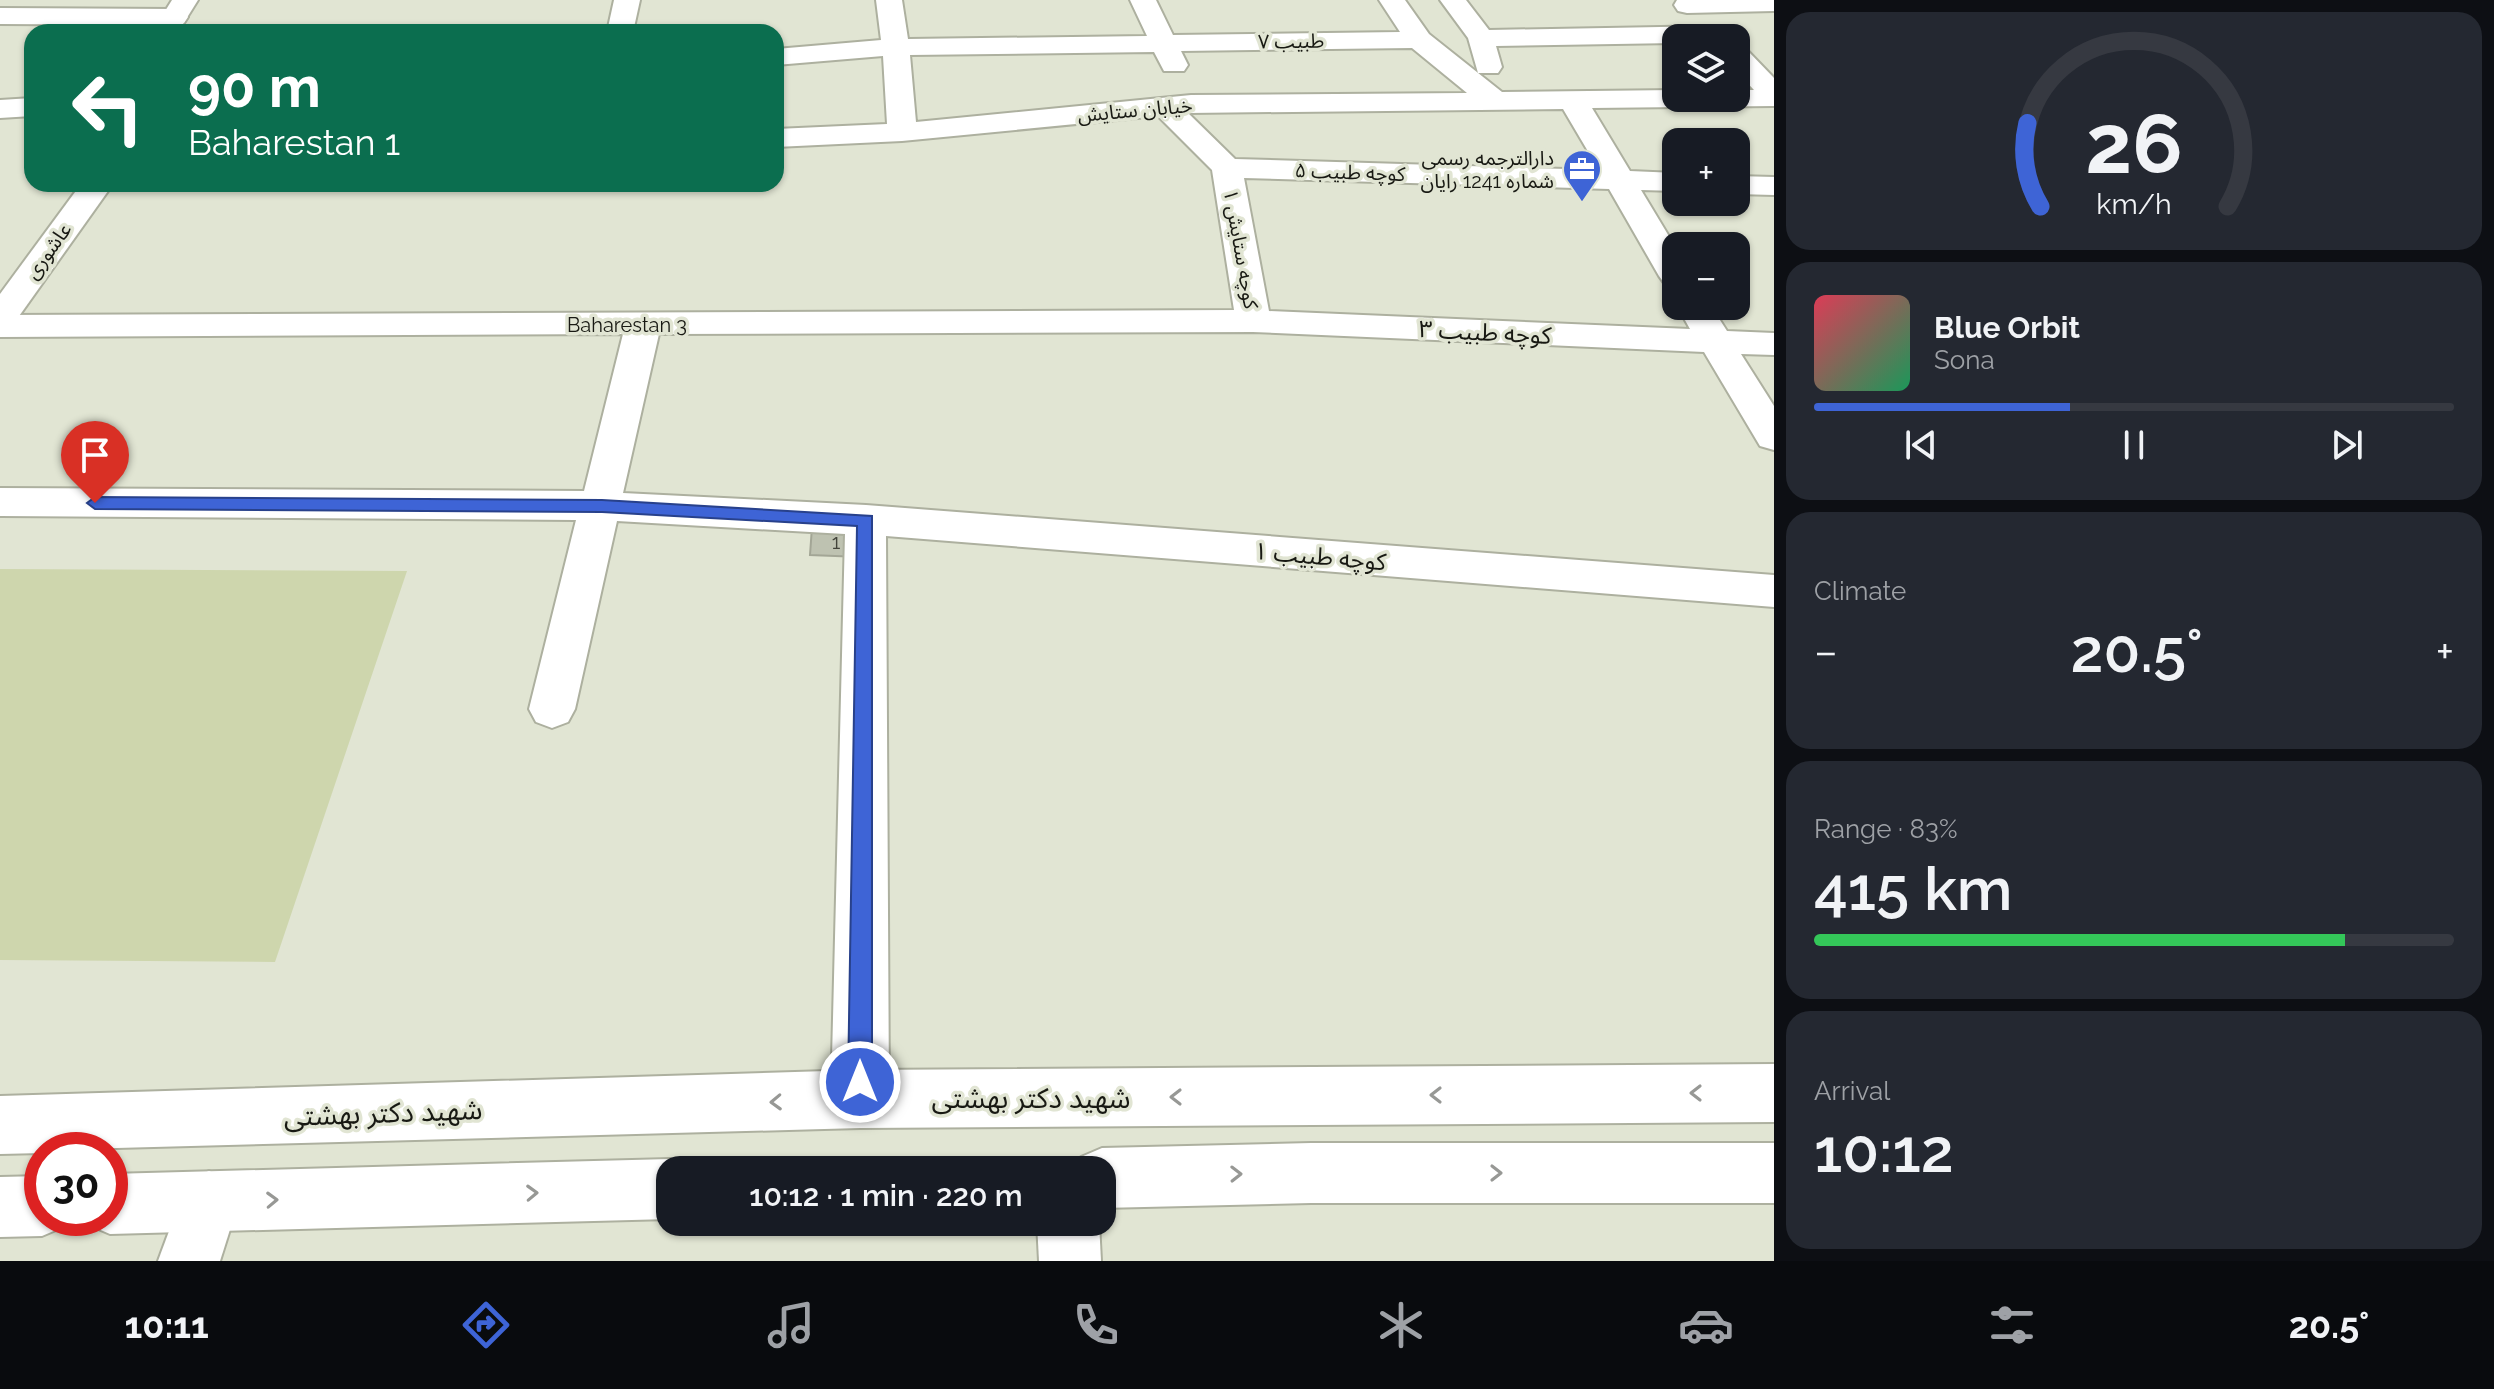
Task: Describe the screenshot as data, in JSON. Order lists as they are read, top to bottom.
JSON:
{
  "streets": {
    "street": [
      "طبیب ۷",
      "خیابان ستایش",
      "کوچه طبیب ۵",
      "کوچه ستایش ۱",
      "عاشوری",
      "Baharestan 3",
      "کوچه طبیب ۳",
      "کوچه طبیب ۱",
      "شهید دکتر بهشتی"
    ]
  },
  "crossings": [
    ["خیابان ستایش", "کوچه ستایش ۱"],
    ["کوچه طبیب ۵", "کوچه ستایش ۱"],
    ["کوچه ستایش ۱", "Baharestan 3"],
    ["کوچه ستایش ۱", "کوچه طبیب ۳"],
    ["Baharestan 3", "کوچه طبیب ۳"]
  ],
  "places": {
    "office": ["دارالترجمه رسمی شماره 1241 رایان"]
  },
  "house_numbers": ["1"],
  "page": {
    "map_buttons": ["+", "−"],
    "turn": ["90 m", "Baharestan 1"],
    "song": ["Blue Orbit", "Sona"],
    "tile": [
      "Climate",
      ["Range · 83%", "415 km"],
      ["Arrival", "10:12"]
    ],
    "heat": ["−", "20.5°", "+"],
    "limit": "30",
    "trip": "10:12 · 1 min · 220 m",
    "tabs": ["10:11", "20.5°"],
    "gauge": ["26", "km/h"]
  }
}
